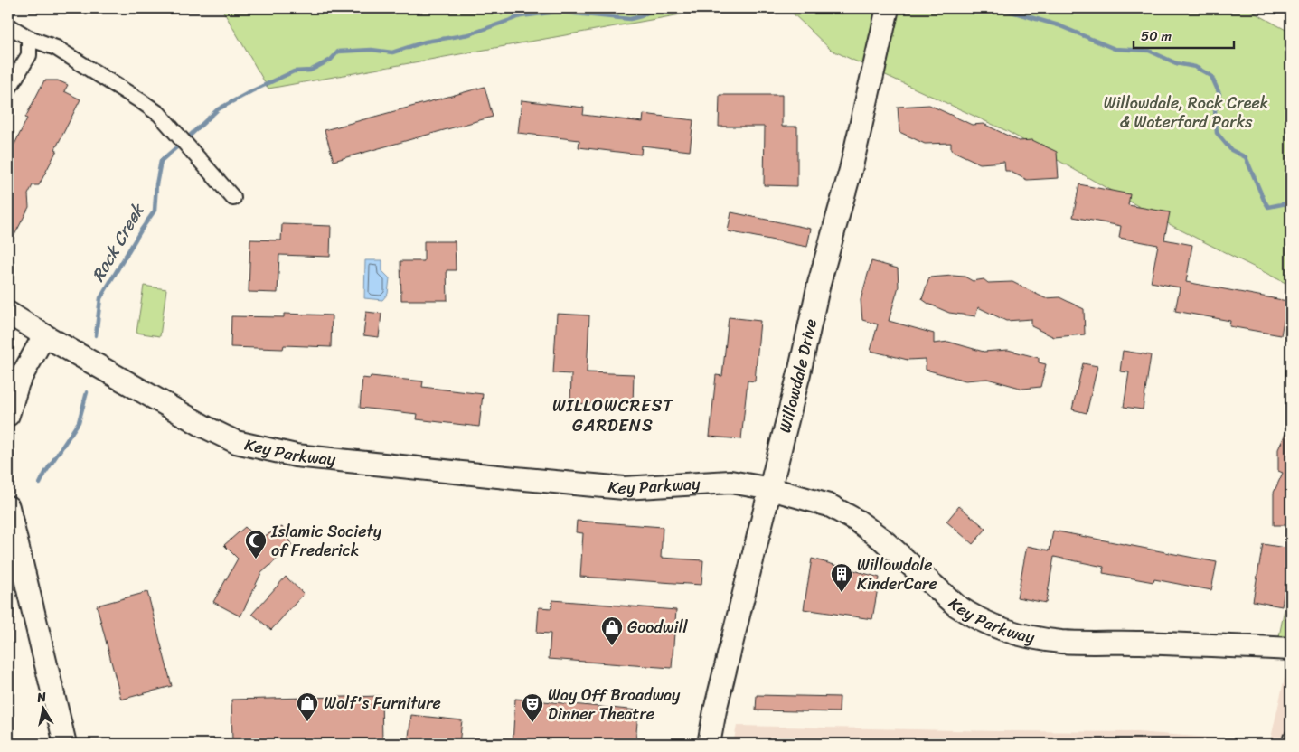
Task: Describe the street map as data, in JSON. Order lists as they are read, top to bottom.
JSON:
{
  "streets": {
    "street": ["Willowdale Drive", "Key Parkway"]
  },
  "crossings": [
    ["Willowdale Drive", "Key Parkway"]
  ],
  "districts": ["WILLOWCREST GARDENS"],
  "water": ["Rock Creek"],
  "parks": ["Willowdale, Rock Creek & Waterford Parks"],
  "places": {
    "mosque": ["Islamic Society of Frederick"],
    "building": ["Willowdale KinderCare"],
    "shop": ["Goodwill", "Wolf's Furniture"],
    "theatre": ["Way Off Broadway Dinner Theatre"]
  },
  "scale_bar": "50 m",
  "north": "top"
}
